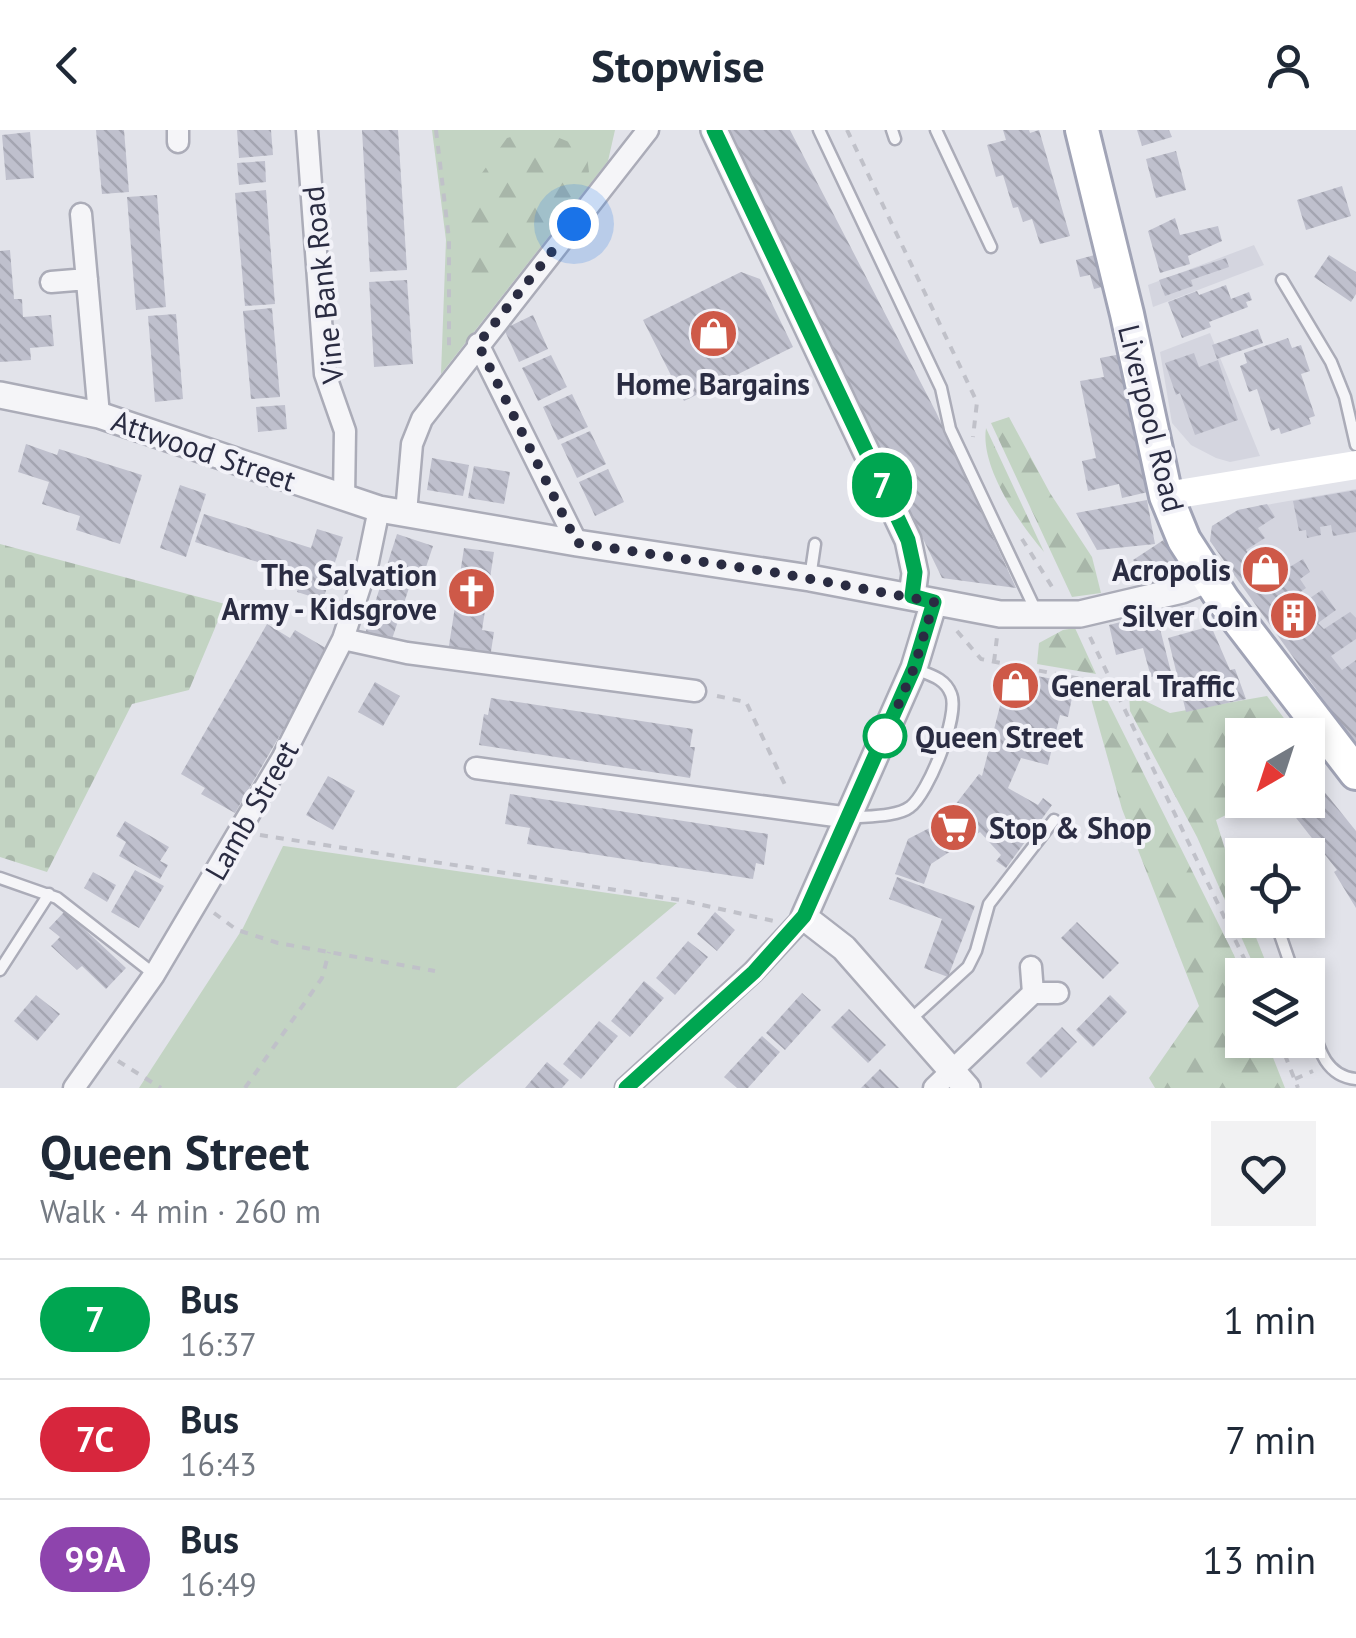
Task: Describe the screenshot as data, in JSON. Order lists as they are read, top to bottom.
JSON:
{
  "streets": {
    "main road": ["Liverpool Road"],
    "street": ["Vine Bank Road", "Attwood Street", "Lamb Street"]
  },
  "crossings": [
    ["Vine Bank Road", "Attwood Street"],
    ["Liverpool Road", "Attwood Street"],
    ["Attwood Street", "Lamb Street"]
  ],
  "places": {
    "shop": ["Home Bargains", "Acropolis", "General Traffic"],
    "church": ["The Salvation Army - Kidsgrove"],
    "building": ["Silver Coin"],
    "other": ["Queen Street"],
    "supermarket": ["Stop & Shop"]
  },
  "lines": ["bus line 7"],
  "north": "bottom left",
  "page": {
    "header": "Stopwise",
    "on_map": "7",
    "heading": ["Queen Street", "Walk · 4 min · 260 m"],
    "list": [
      {
        "mark": "7",
        "name": "Bus",
        "note": "16:37",
        "value": "1 min"
      },
      {
        "mark": "7C",
        "name": "Bus",
        "note": "16:43",
        "value": "7 min"
      },
      {
        "mark": "99A",
        "name": "Bus",
        "note": "16:49",
        "value": "13 min"
      }
    ]
  }
}
